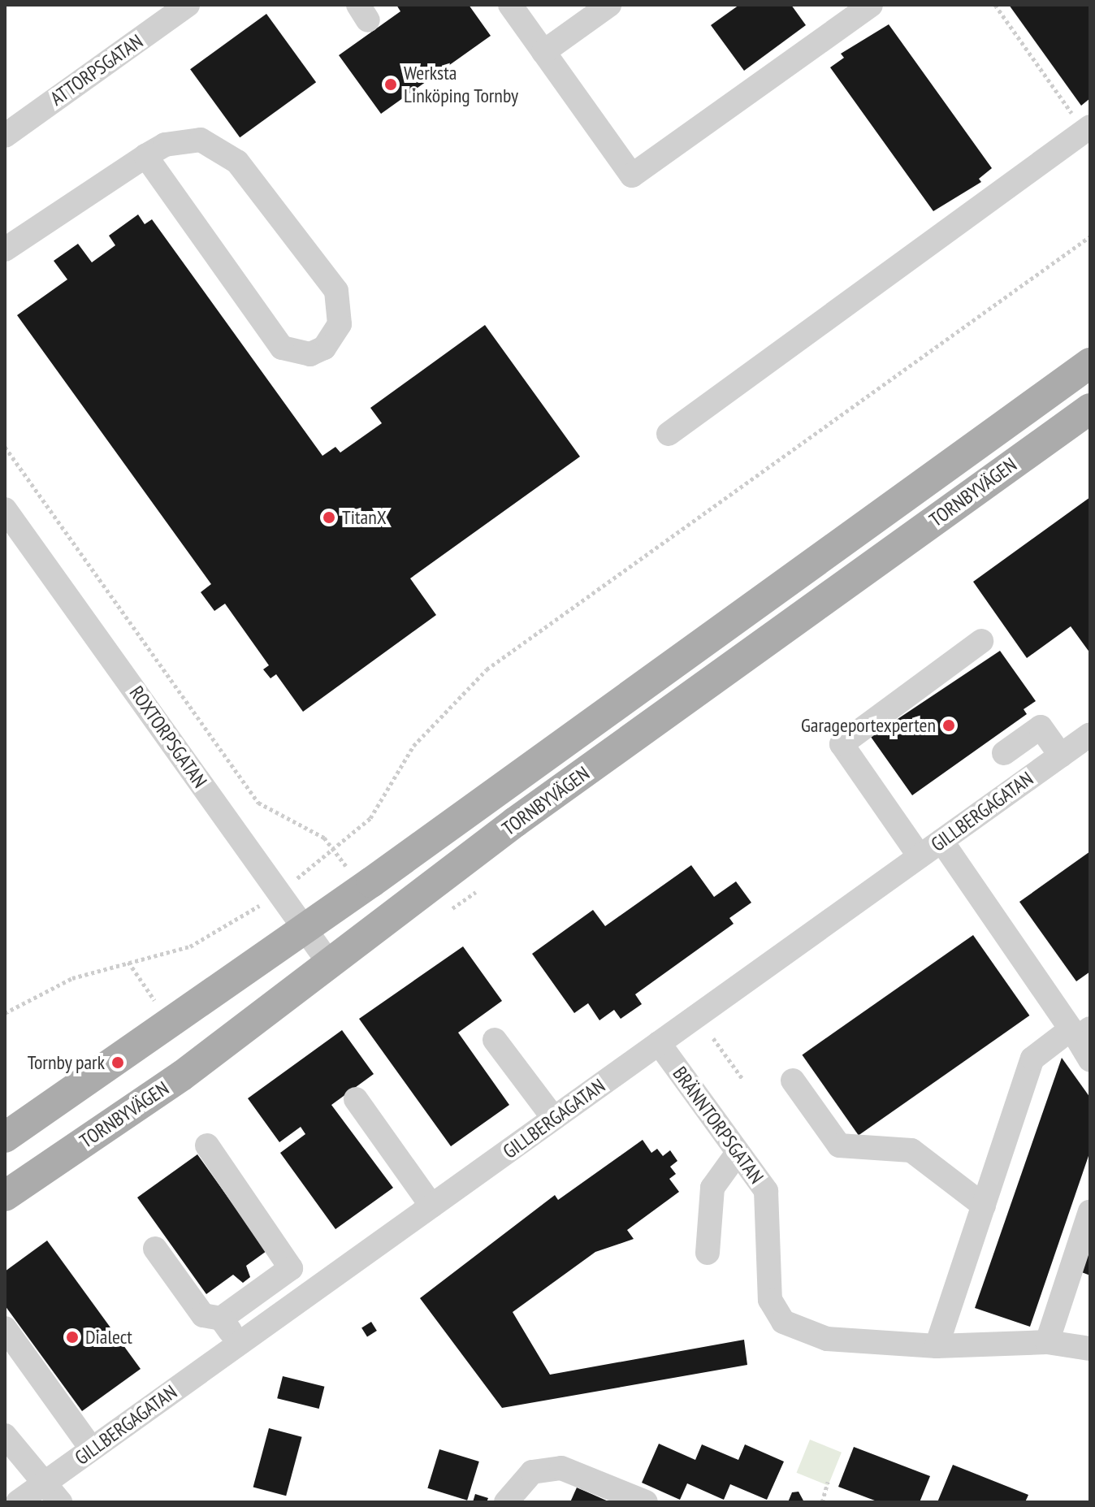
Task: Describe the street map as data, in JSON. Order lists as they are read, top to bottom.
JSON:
{
  "streets": {
    "main road": ["TORNBYVÄGEN"],
    "street": [
      "ATTORPSGATAN",
      "ROXTORPSGATAN",
      "GILLBERGAGATAN",
      "BRÄNNTORPSGATAN"
    ]
  },
  "crossings": [
    ["TORNBYVÄGEN", "ROXTORPSGATAN"],
    ["GILLBERGAGATAN", "BRÄNNTORPSGATAN"]
  ],
  "places": [
    "Werksta Linköping Tornby",
    "TitanX",
    "Garageportexperten",
    "Tornby park",
    "Dialect"
  ]
}
